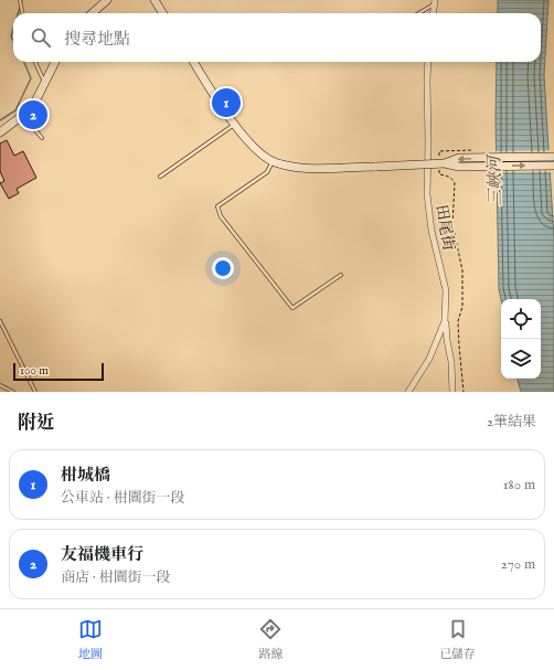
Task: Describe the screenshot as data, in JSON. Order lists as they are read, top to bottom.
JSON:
{
  "streets": {
    "street": ["田尾街"]
  },
  "water": ["三峽河"],
  "scale_bar": "100 m",
  "page": {
    "search": "搜尋地點",
    "pins": ["1", "2"],
    "scale": "100 m",
    "heading": ["附近", "2筆結果"],
    "list": [
      {
        "mark": "1",
        "name": "柑城橋",
        "note": "公車站 · 柑園街一段",
        "value": "180 m"
      },
      {
        "mark": "2",
        "name": "友福機車行",
        "note": "商店 · 柑園街一段",
        "value": "270 m"
      }
    ],
    "nav": ["地圖", "路線", "已儲存"]
  }
}
